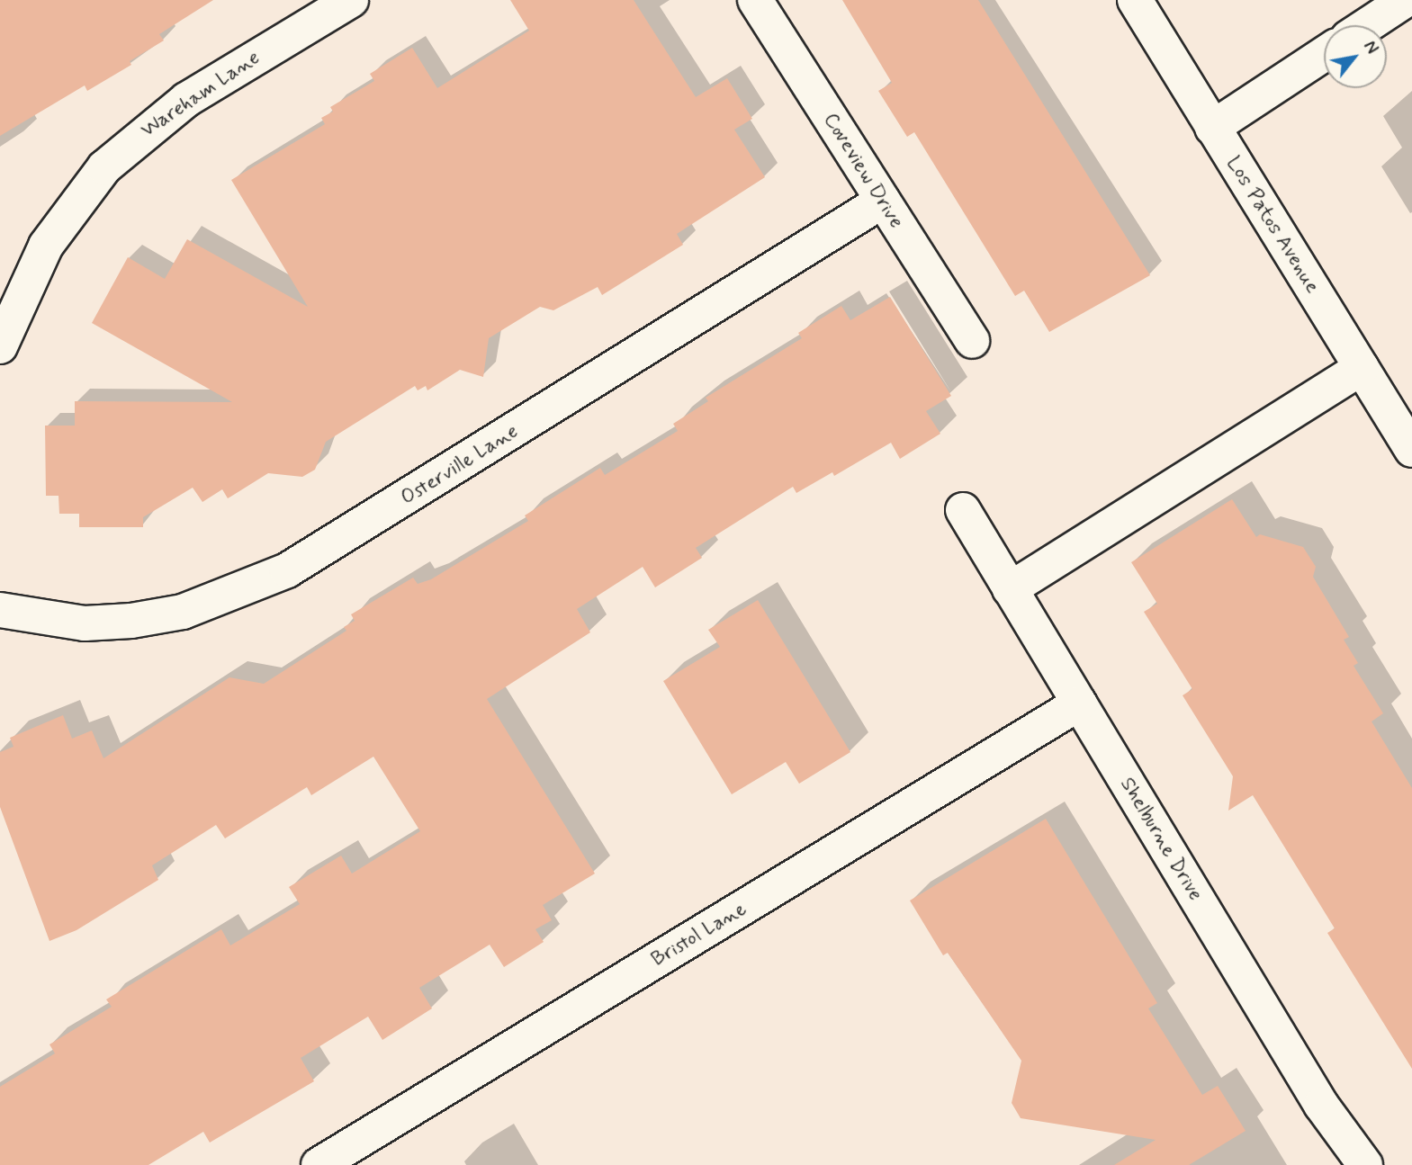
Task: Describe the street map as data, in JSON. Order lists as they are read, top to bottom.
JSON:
{
  "streets": {
    "street": [
      "Wareham Lane",
      "Coveview Drive",
      "Los Patos Avenue",
      "Osterville Lane",
      "Shelburne Drive",
      "Bristol Lane"
    ]
  },
  "crossings": [
    ["Coveview Drive", "Osterville Lane"],
    ["Shelburne Drive", "Bristol Lane"]
  ],
  "north": "top right"
}
